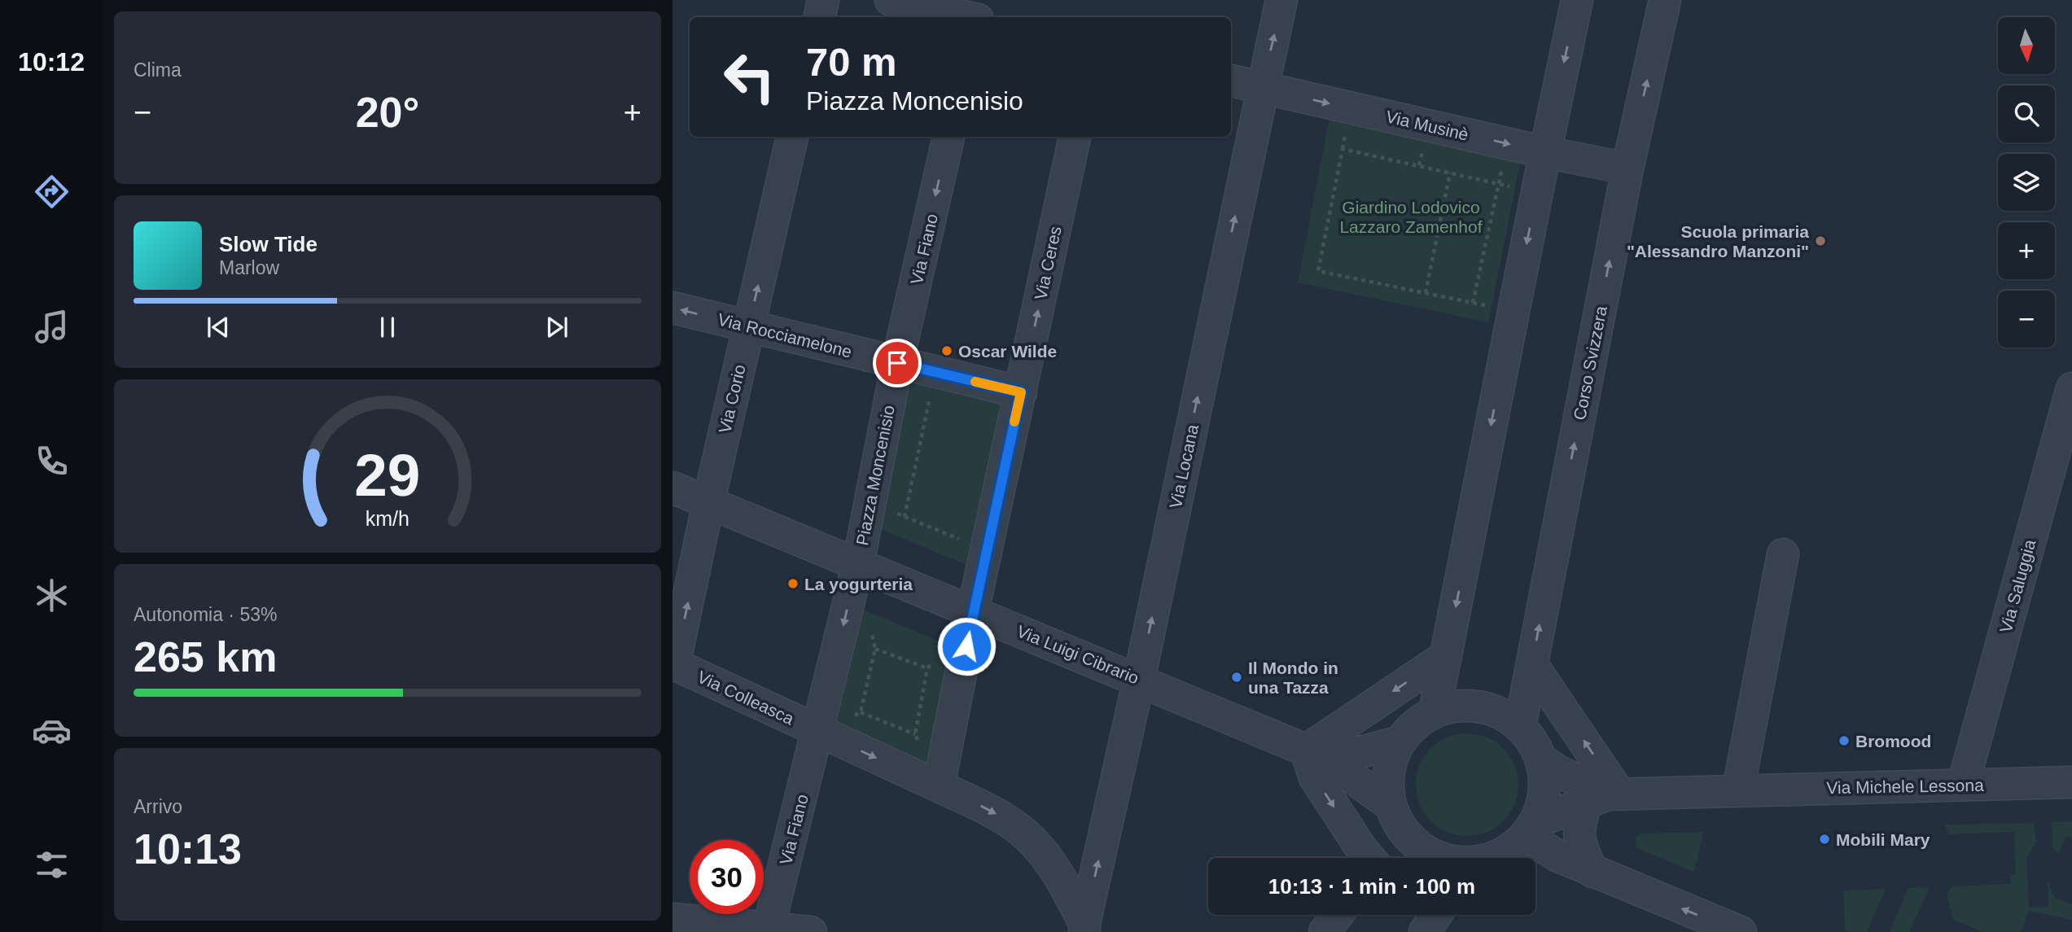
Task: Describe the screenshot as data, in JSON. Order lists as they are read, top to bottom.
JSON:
{
  "streets": {
    "street": [
      "Via Musinè",
      "Via Fiano",
      "Via Ceres",
      "Via Rocciamelone",
      "Corso Svizzera",
      "Via Corio",
      "Via Locana",
      "Piazza Moncenisio",
      "Via Saluggia",
      "Via Luigi Cibrario",
      "Via Colleasca",
      "Via Michele Lessona"
    ]
  },
  "crossings": [
    ["Via Musinè", "Corso Svizzera"],
    ["Via Musinè", "Via Locana"],
    ["Via Fiano", "Via Rocciamelone"],
    ["Via Fiano", "Piazza Moncenisio"],
    ["Via Fiano", "Via Colleasca"],
    ["Via Rocciamelone", "Via Corio"],
    ["Via Rocciamelone", "Piazza Moncenisio"],
    ["Via Corio", "Via Luigi Cibrario"],
    ["Via Corio", "Via Colleasca"],
    ["Via Locana", "Via Luigi Cibrario"],
    ["Piazza Moncenisio", "Via Luigi Cibrario"],
    ["Piazza Moncenisio", "Via Colleasca"],
    ["Via Saluggia", "Via Michele Lessona"]
  ],
  "one_way": [
    "Via Musinè",
    "Via Fiano",
    "Via Ceres",
    "Via Corio"
  ],
  "parks": ["Giardino Lodovico Lazzaro Zamenhof"],
  "places": [
    "Scuola primaria \"Alessandro Manzoni\"",
    "Oscar Wilde",
    "La yogurteria",
    "Il Mondo in una Tazza",
    "Bromood",
    "Mobili Mary"
  ],
  "north": "bottom",
  "page": {
    "tabs": "10:12",
    "tile": [
      "Clima",
      ["Autonomia · 53%", "265 km"],
      ["Arrivo", "10:13"]
    ],
    "map_buttons": ["+", "−"],
    "turn": ["70 m", "Piazza Moncenisio"],
    "heat": ["−", "20°", "+"],
    "song": ["Slow Tide", "Marlow"],
    "limit": "30",
    "trip": "10:13 · 1 min · 100 m",
    "gauge": ["29", "km/h"]
  }
}
